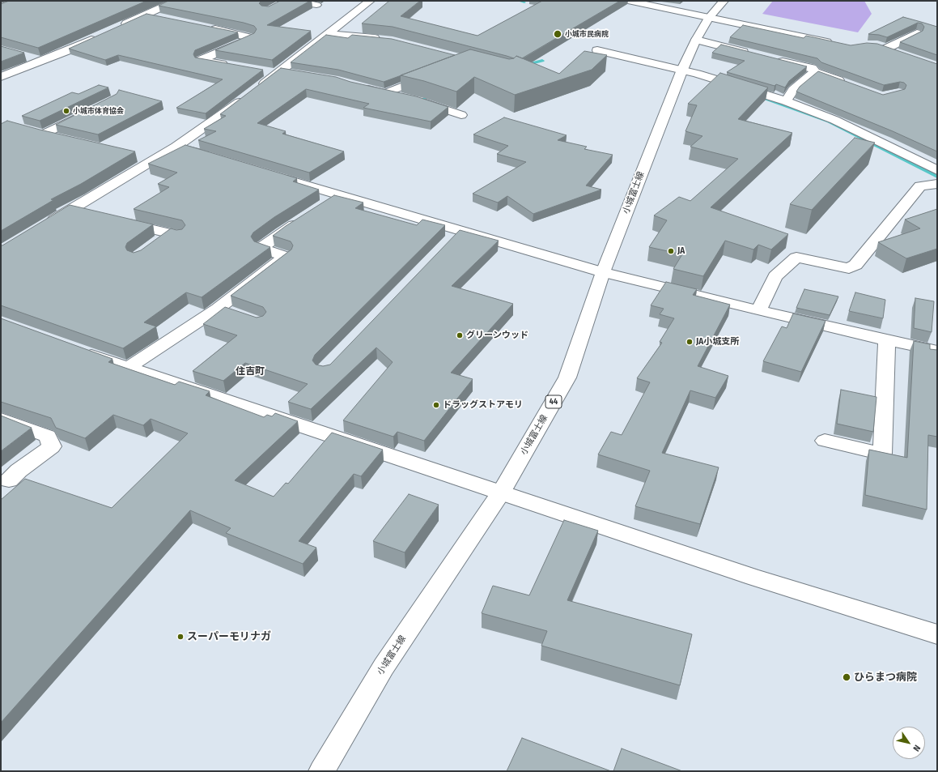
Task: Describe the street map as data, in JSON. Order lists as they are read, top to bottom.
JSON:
{
  "streets": {
    "street": ["小城富士線", "44"]
  },
  "districts": ["住吉町"],
  "places": [
    "小城市民病院",
    "小城市体育協会",
    "JA",
    "グリーンウッド",
    "JA小城支所",
    "ドラッグストアモリ",
    "スーパーモリナガ",
    "ひらまつ病院"
  ],
  "north": "bottom right"
}
